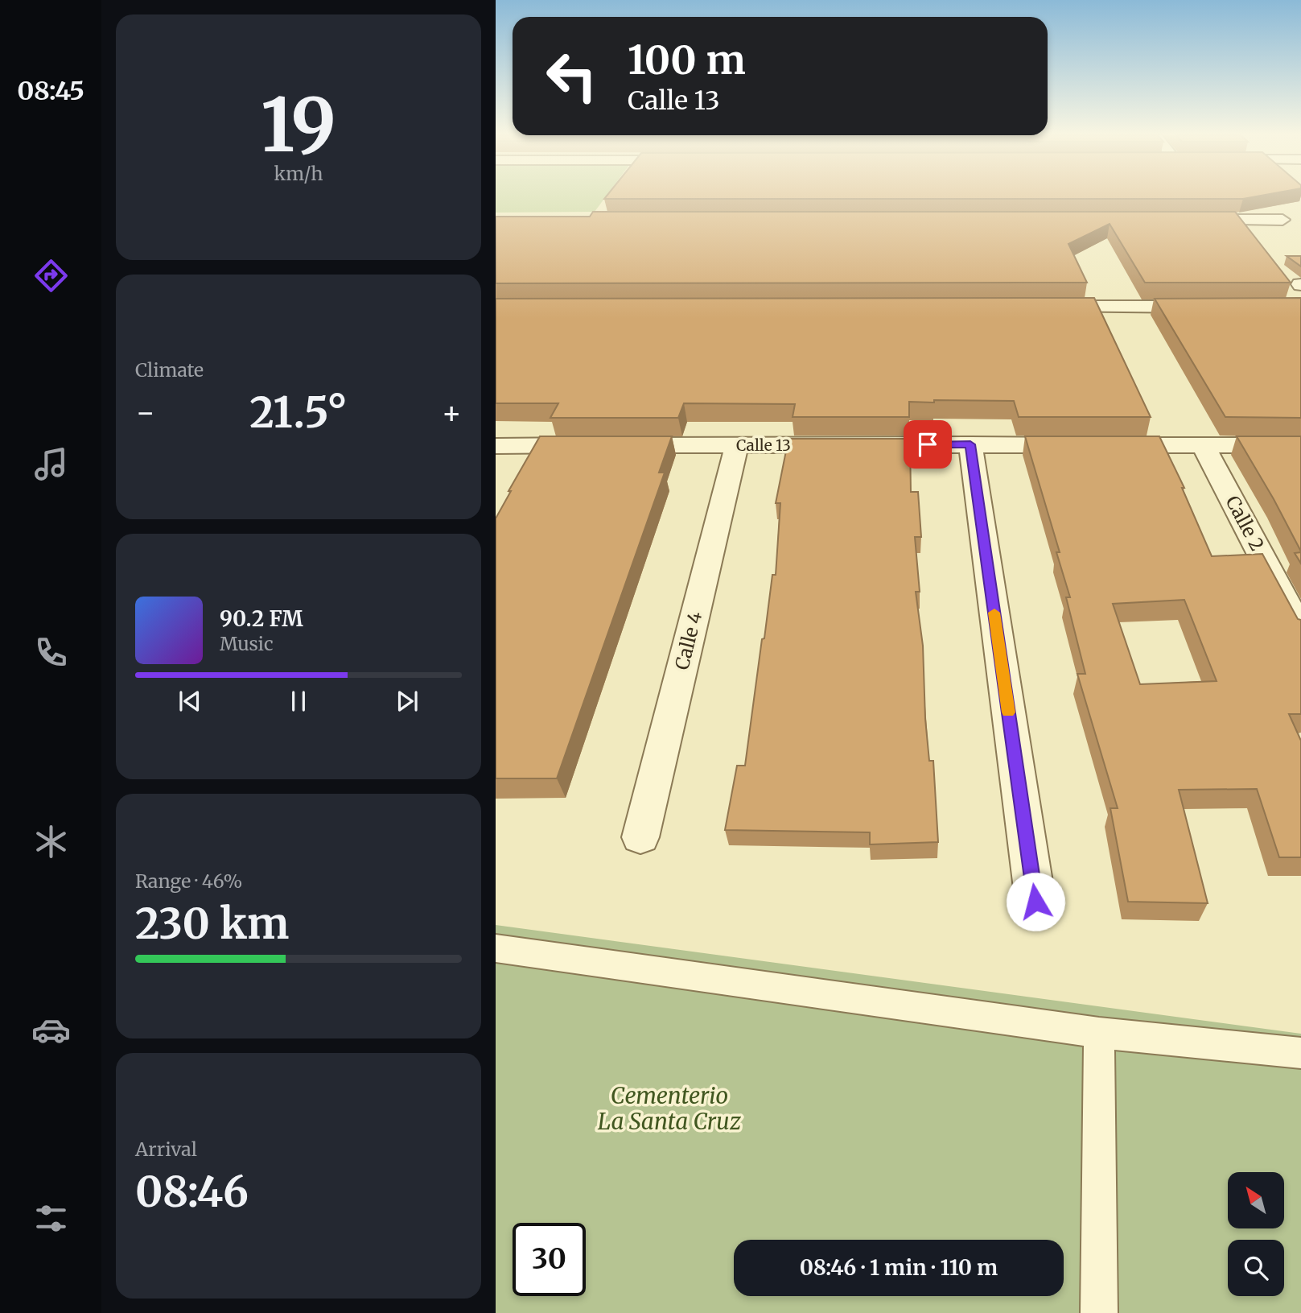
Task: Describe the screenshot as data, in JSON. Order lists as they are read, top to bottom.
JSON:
{
  "streets": {
    "street": ["Calle 13", "Calle 2", "Calle 4"]
  },
  "crossings": [
    ["Calle 13", "Calle 2"],
    ["Calle 13", "Calle 4"]
  ],
  "parks": ["Cementerio La Santa Cruz"],
  "north": "top left",
  "page": {
    "tabs": "08:45",
    "tile": [
      ["19", "km/h"],
      "Climate",
      ["Range · 46%", "230 km"],
      ["Arrival", "08:46"]
    ],
    "turn": ["100 m", "Calle 13"],
    "heat": ["−", "21.5°", "+"],
    "song": ["90.2 FM", "Music"],
    "limit": "30",
    "trip": "08:46 · 1 min · 110 m"
  }
}
